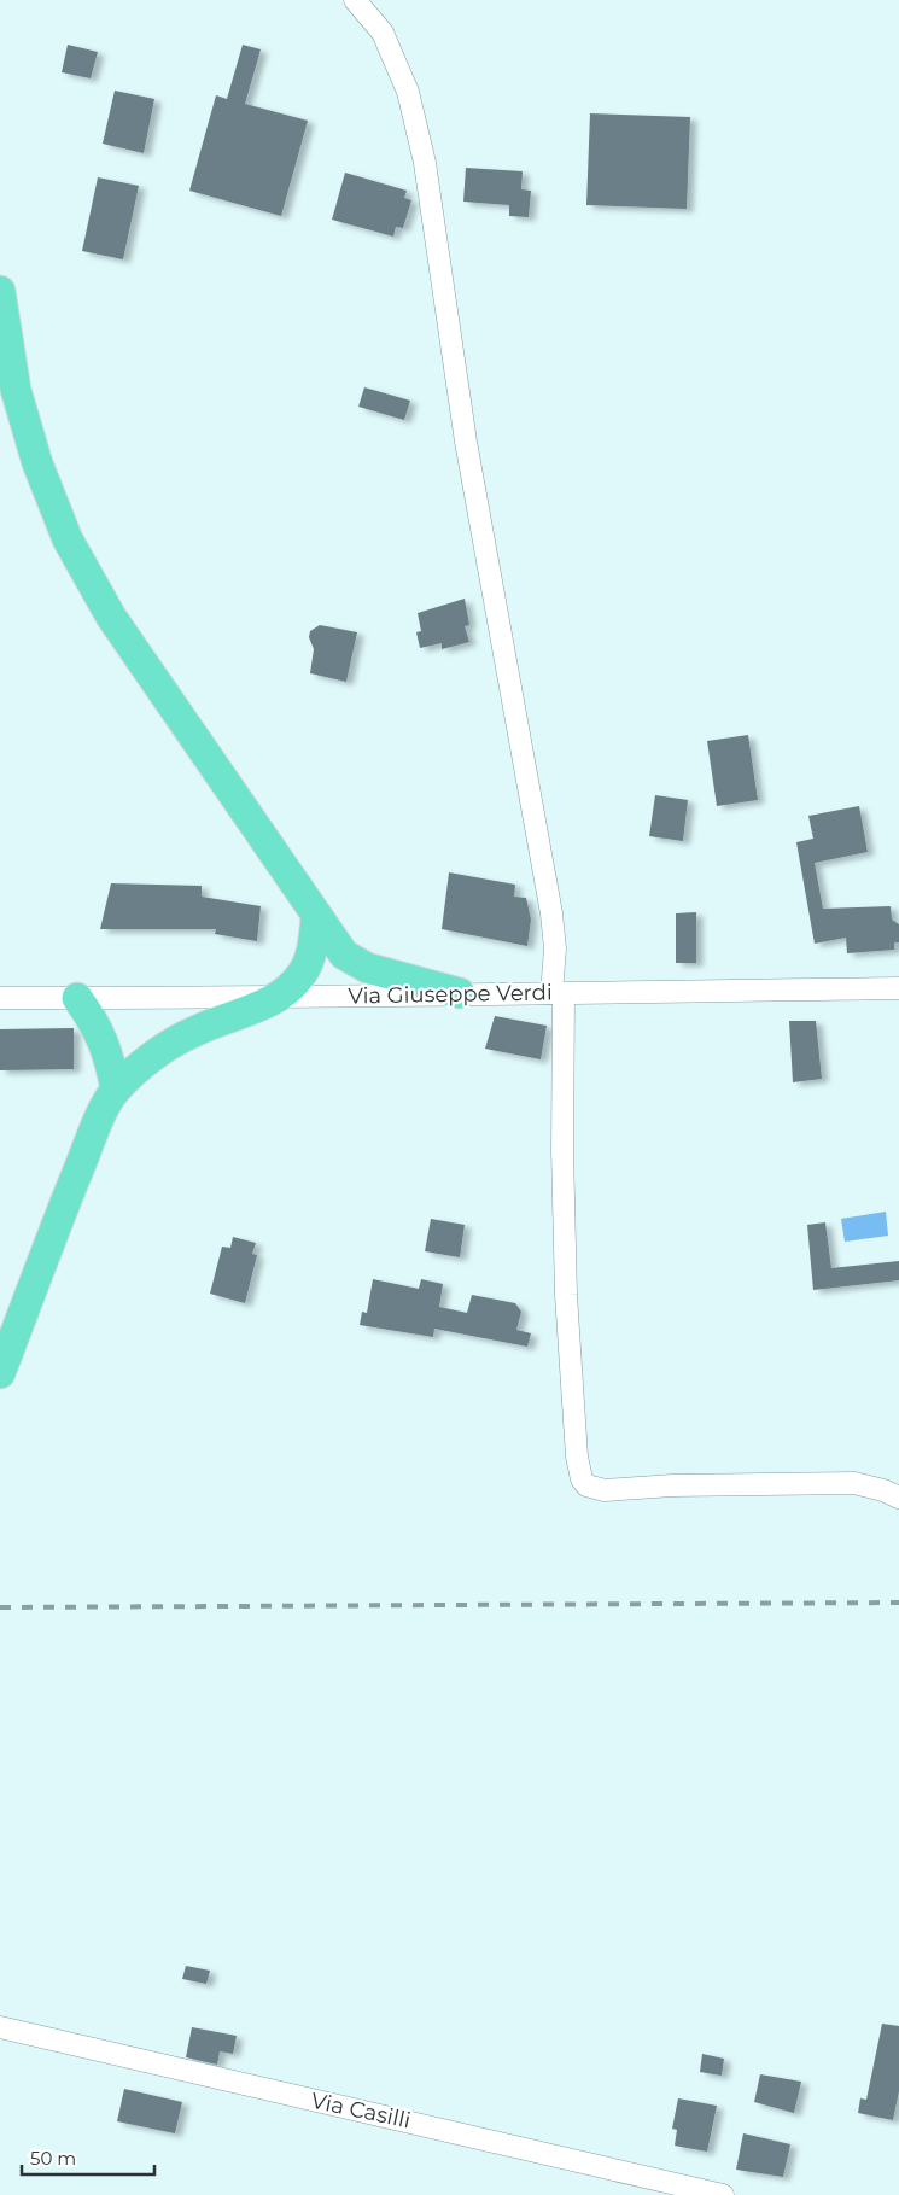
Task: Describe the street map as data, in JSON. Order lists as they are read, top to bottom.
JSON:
{
  "streets": {
    "street": ["Via Giuseppe Verdi", "Via Casilli"]
  },
  "scale_bar": "50 m"
}
